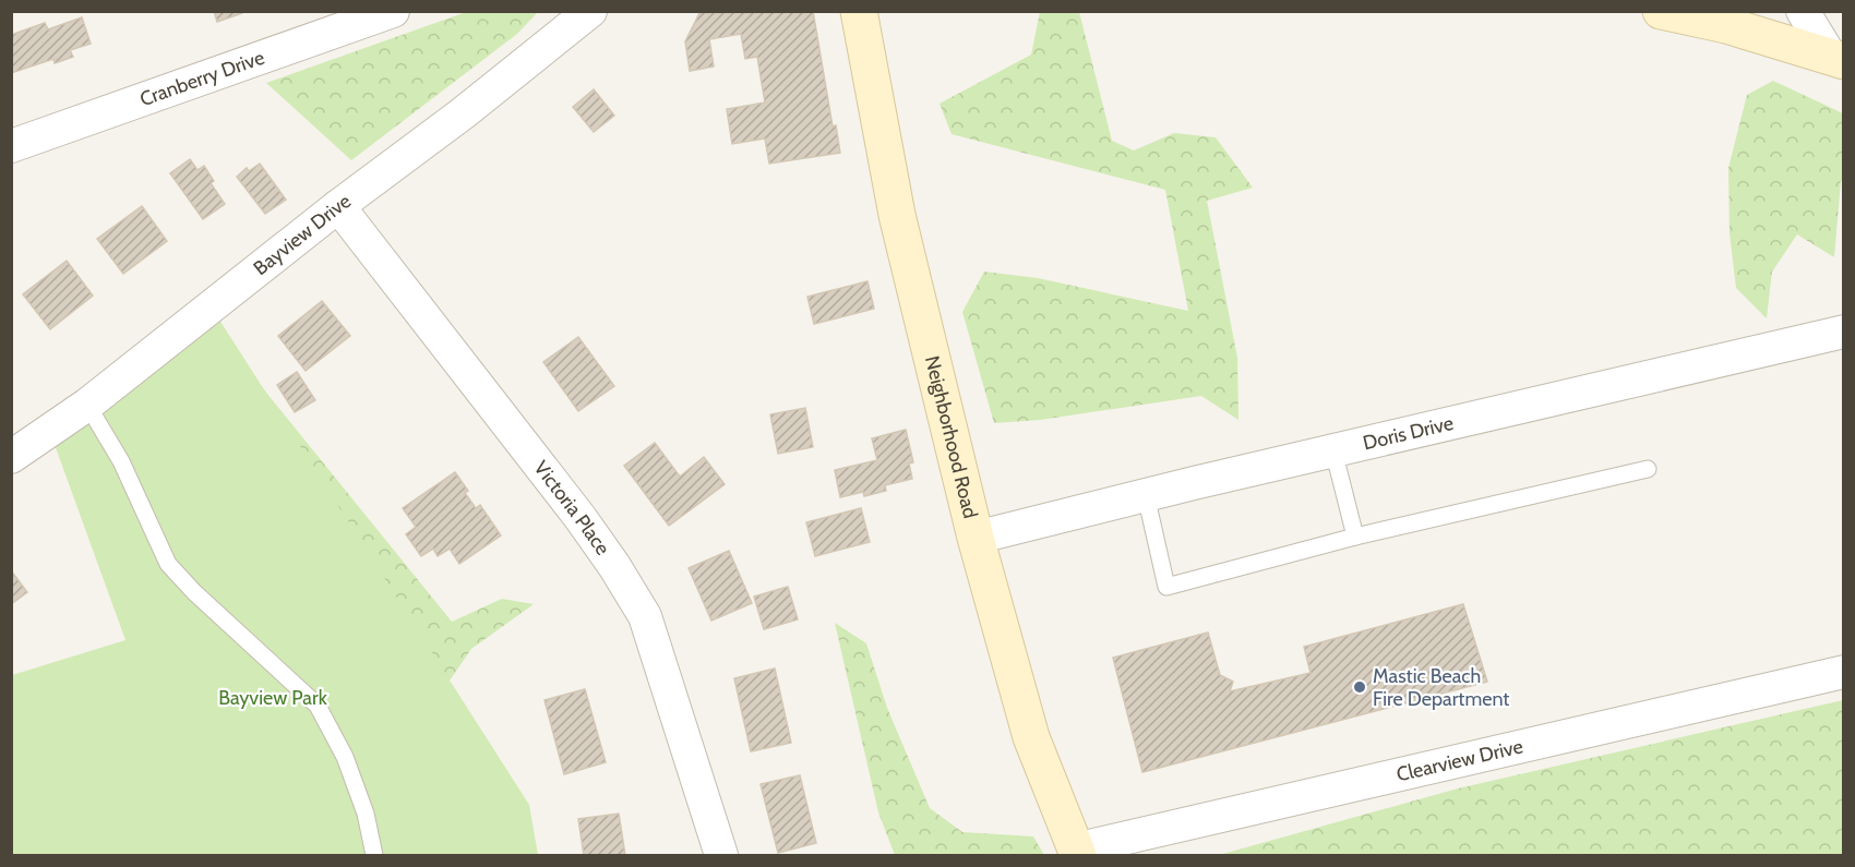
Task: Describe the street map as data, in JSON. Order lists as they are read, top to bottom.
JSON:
{
  "streets": {
    "street": [
      "Cranberry Drive",
      "Bayview Drive",
      "Doris Drive",
      "Neighborhood Road",
      "Victoria Place",
      "Clearview Drive"
    ]
  },
  "crossings": [
    ["Bayview Drive", "Victoria Place"],
    ["Doris Drive", "Neighborhood Road"],
    ["Neighborhood Road", "Clearview Drive"]
  ],
  "parks": ["Bayview Park"],
  "places": ["Mastic Beach Fire Department"]
}
